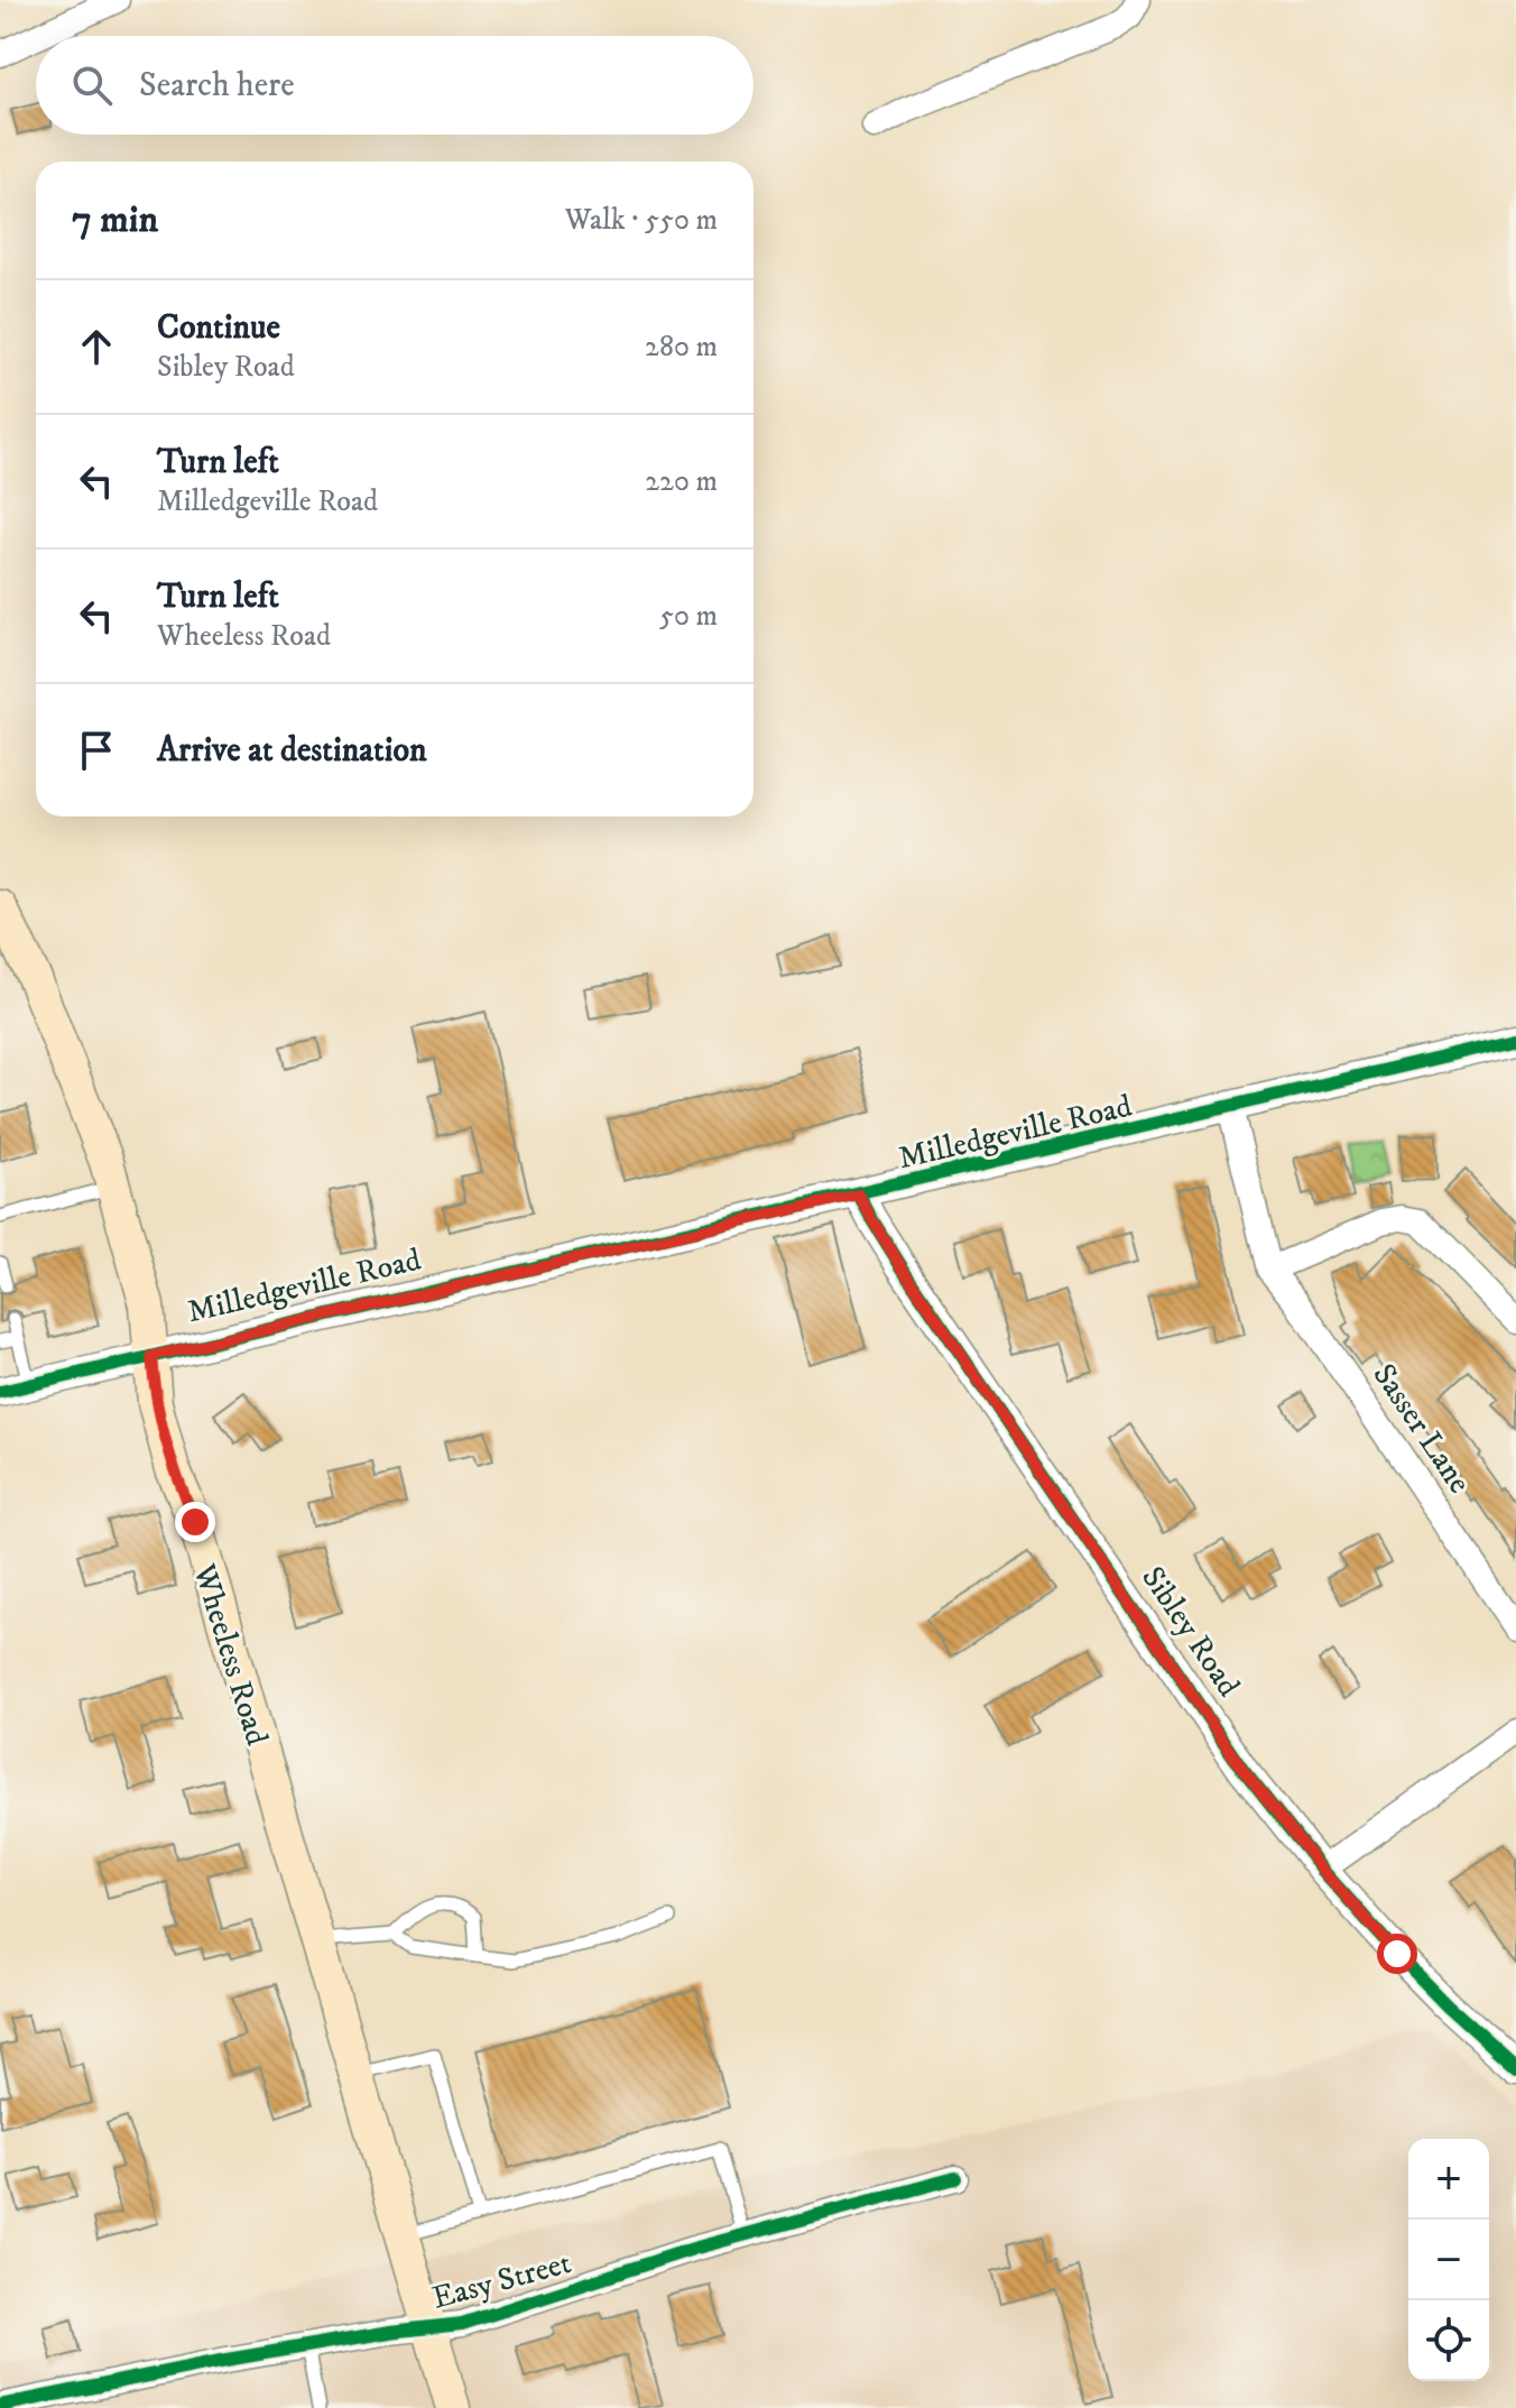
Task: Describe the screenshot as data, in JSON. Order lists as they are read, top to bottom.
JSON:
{
  "streets": {
    "main road": ["Wheeless Road"],
    "street": [
      "Milledgeville Road",
      "Sasser Lane",
      "Sibley Road",
      "Easy Street"
    ]
  },
  "crossings": [
    ["Milledgeville Road", "Sasser Lane"],
    ["Milledgeville Road", "Sibley Road"],
    ["Milledgeville Road", "Wheeless Road"],
    ["Wheeless Road", "Easy Street"]
  ],
  "page": {
    "search": "Search here",
    "heading": ["7 min", "Walk · 550 m"],
    "list": [
      ["Continue", "Sibley Road", "280 m"],
      ["Turn left", "Milledgeville Road", "220 m"],
      ["Turn left", "Wheeless Road", "50 m"],
      "Arrive at destination"
    ],
    "map_buttons": ["+", "−"]
  }
}
